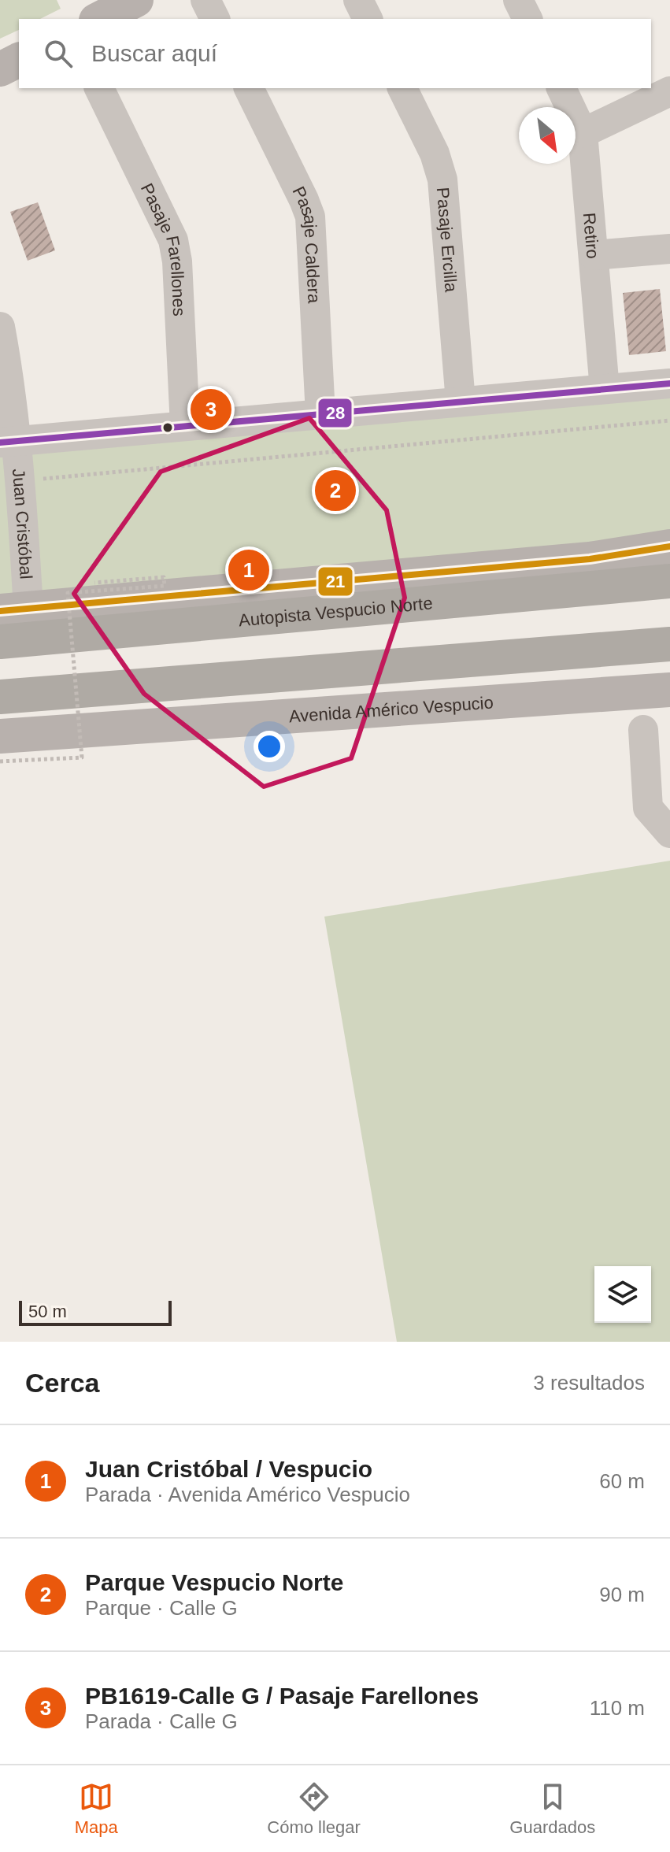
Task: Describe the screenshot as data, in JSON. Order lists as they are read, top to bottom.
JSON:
{
  "streets": {
    "highway": ["Autopista Vespucio Norte"],
    "main road": ["Avenida Américo Vespucio"],
    "street": [
      "Retiro",
      "Pasaje Ercilla",
      "Pasaje Caldera",
      "Pasaje Farellones",
      "Juan Cristóbal"
    ]
  },
  "lines": ["transit line 28", "transit line 21"],
  "scale_bar": "50 m",
  "north": "bottom right",
  "page": {
    "search": "Buscar aquí",
    "pins": ["3", "2", "1"],
    "scale": "50 m",
    "heading": ["Cerca", "3 resultados"],
    "list": [
      {
        "mark": "1",
        "name": "Juan Cristóbal / Vespucio",
        "note": "Parada · Avenida Américo Vespucio",
        "value": "60 m"
      },
      {
        "mark": "2",
        "name": "Parque Vespucio Norte",
        "note": "Parque · Calle G",
        "value": "90 m"
      },
      {
        "mark": "3",
        "name": "PB1619-Calle G / Pasaje Farellones",
        "note": "Parada · Calle G",
        "value": "110 m"
      }
    ],
    "nav": ["Mapa", "Cómo llegar", "Guardados"]
  }
}
